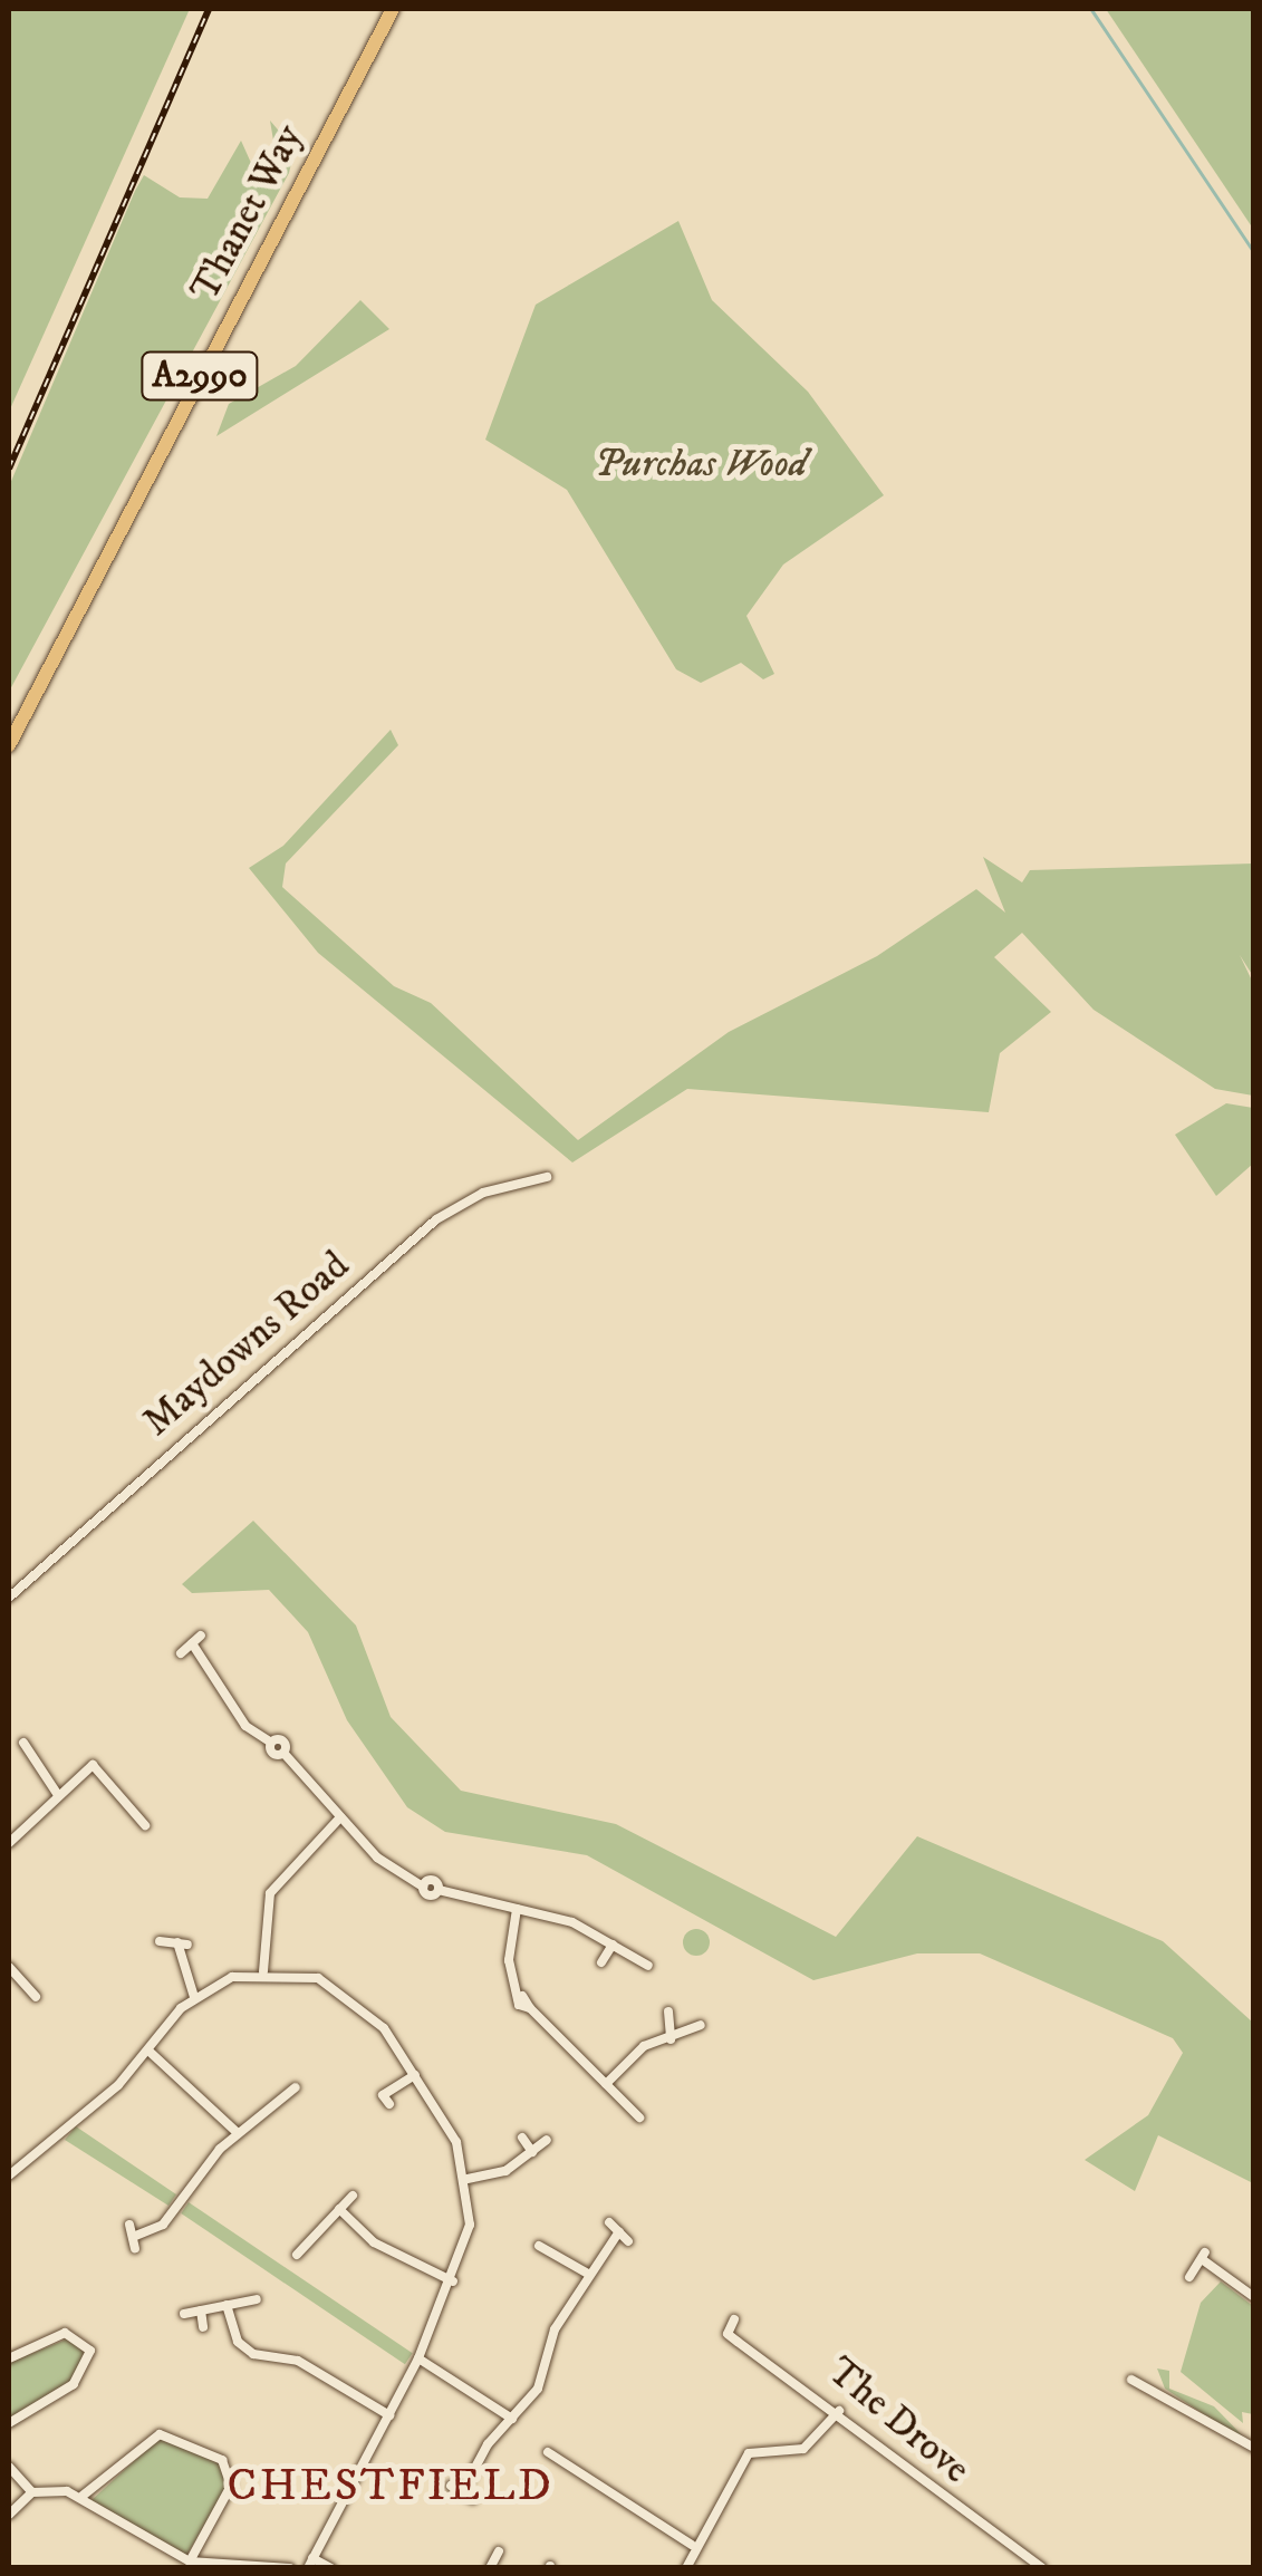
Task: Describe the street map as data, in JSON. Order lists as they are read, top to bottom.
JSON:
{
  "streets": {
    "main road": ["Thanet Way", "A2990"],
    "street": ["Maydowns Road", "The Drove"]
  },
  "districts": ["CHESTFIELD"],
  "parks": ["Purchas Wood"]
}
